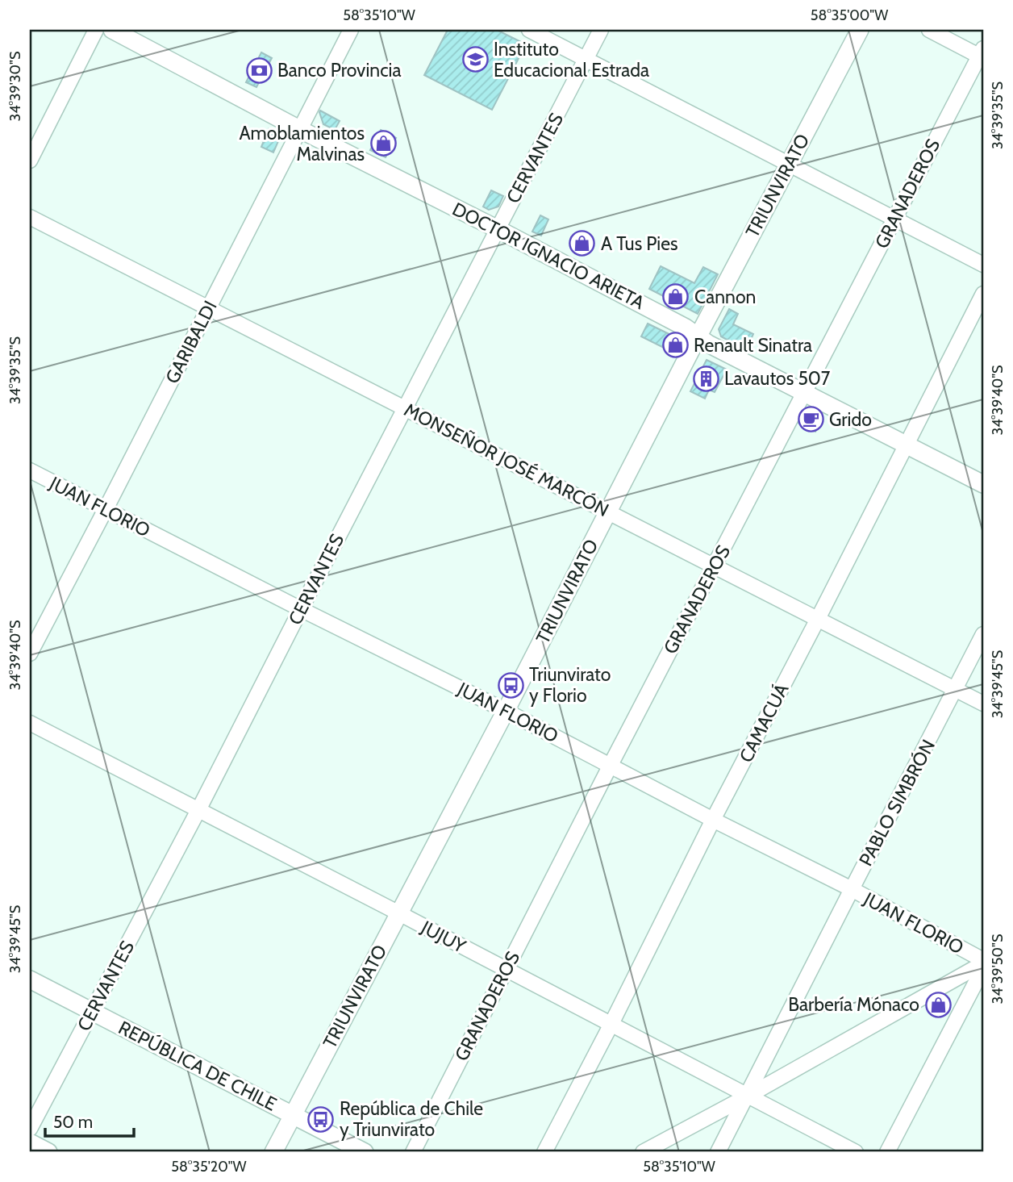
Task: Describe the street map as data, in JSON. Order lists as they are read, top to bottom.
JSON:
{
  "streets": {
    "street": [
      "CERVANTES",
      "TRIUNVIRATO",
      "GRANADEROS",
      "DOCTOR IGNACIO ARIETA",
      "GARIBALDI",
      "MONSEÑOR JOSÉ MARCÓN",
      "JUAN FLORIO",
      "CAMACUÁ",
      "PABLO SIMBRÓN",
      "JUJUY",
      "REPÚBLICA DE CHILE"
    ]
  },
  "crossings": [
    ["CERVANTES", "DOCTOR IGNACIO ARIETA"],
    ["CERVANTES", "MONSEÑOR JOSÉ MARCÓN"],
    ["CERVANTES", "JUAN FLORIO"],
    ["CERVANTES", "JUJUY"],
    ["CERVANTES", "REPÚBLICA DE CHILE"],
    ["TRIUNVIRATO", "DOCTOR IGNACIO ARIETA"],
    ["TRIUNVIRATO", "MONSEÑOR JOSÉ MARCÓN"],
    ["TRIUNVIRATO", "JUAN FLORIO"],
    ["TRIUNVIRATO", "JUJUY"],
    ["TRIUNVIRATO", "REPÚBLICA DE CHILE"],
    ["GRANADEROS", "DOCTOR IGNACIO ARIETA"],
    ["GRANADEROS", "MONSEÑOR JOSÉ MARCÓN"],
    ["GRANADEROS", "JUAN FLORIO"],
    ["GRANADEROS", "JUJUY"],
    ["DOCTOR IGNACIO ARIETA", "GARIBALDI"],
    ["DOCTOR IGNACIO ARIETA", "CAMACUÁ"],
    ["GARIBALDI", "MONSEÑOR JOSÉ MARCÓN"],
    ["GARIBALDI", "JUAN FLORIO"],
    ["MONSEÑOR JOSÉ MARCÓN", "CAMACUÁ"],
    ["MONSEÑOR JOSÉ MARCÓN", "PABLO SIMBRÓN"],
    ["JUAN FLORIO", "CAMACUÁ"],
    ["JUAN FLORIO", "PABLO SIMBRÓN"],
    ["CAMACUÁ", "JUJUY"],
    ["PABLO SIMBRÓN", "JUJUY"]
  ],
  "places": {
    "school or university": ["Instituto Educacional Estrada"],
    "bank": ["Banco Provincia"],
    "shop": [
      "Amoblamientos Malvinas",
      "A Tus Pies",
      "Cannon",
      "Renault Sinatra",
      "Barbería Mónaco"
    ],
    "building": ["Lavautos 507"],
    "cafe": ["Grido"],
    "bus stop": ["Triunvirato y Florio", "República de Chile y Triunvirato"]
  },
  "scale_bar": "50 m",
  "coordinates": [
    "58°35'10\"W",
    "58°35'00\"W",
    "34°39'30\"S",
    "34°39'35\"S",
    "34°39'40\"S",
    "34°39'45\"S",
    "34°39'50\"S",
    "58°35'20\"W"
  ]
}
